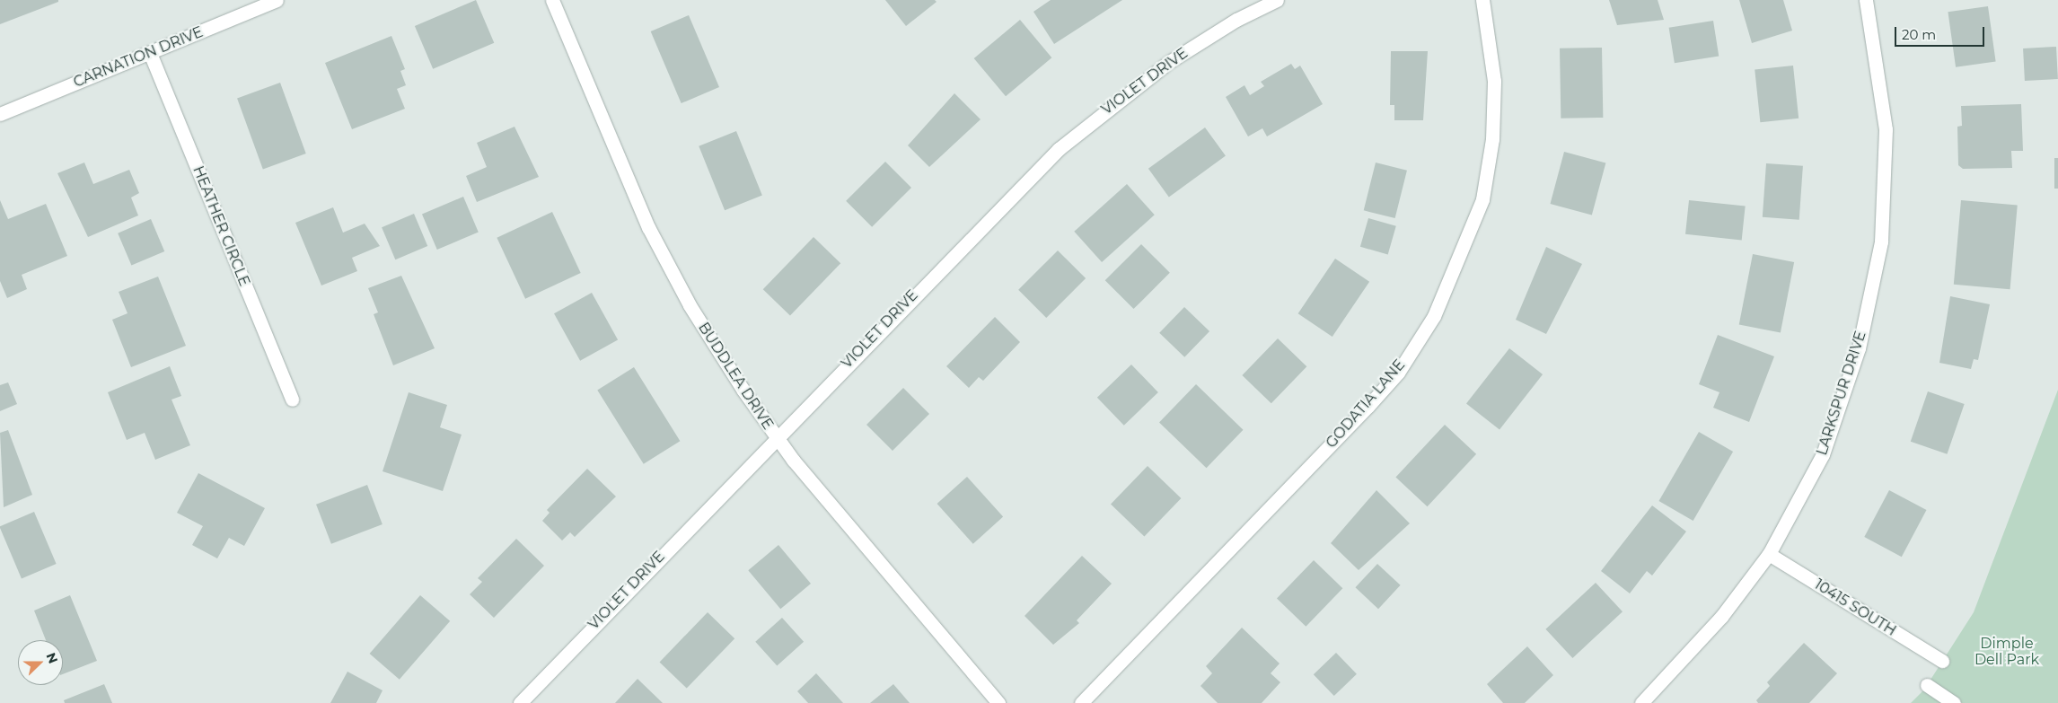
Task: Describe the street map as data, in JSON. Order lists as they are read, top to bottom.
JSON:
{
  "streets": {
    "street": [
      "CARNATION DRIVE",
      "VIOLET DRIVE",
      "HEATHER CIRCLE",
      "BUDDLEA DRIVE",
      "LARKSPUR DRIVE",
      "GODATIA LANE",
      "10415 SOUTH"
    ]
  },
  "crossings": [
    ["CARNATION DRIVE", "HEATHER CIRCLE"],
    ["VIOLET DRIVE", "BUDDLEA DRIVE"],
    ["LARKSPUR DRIVE", "10415 SOUTH"]
  ],
  "parks": ["Dimple Dell Park"],
  "scale_bar": "20 m",
  "north": "right"
}
